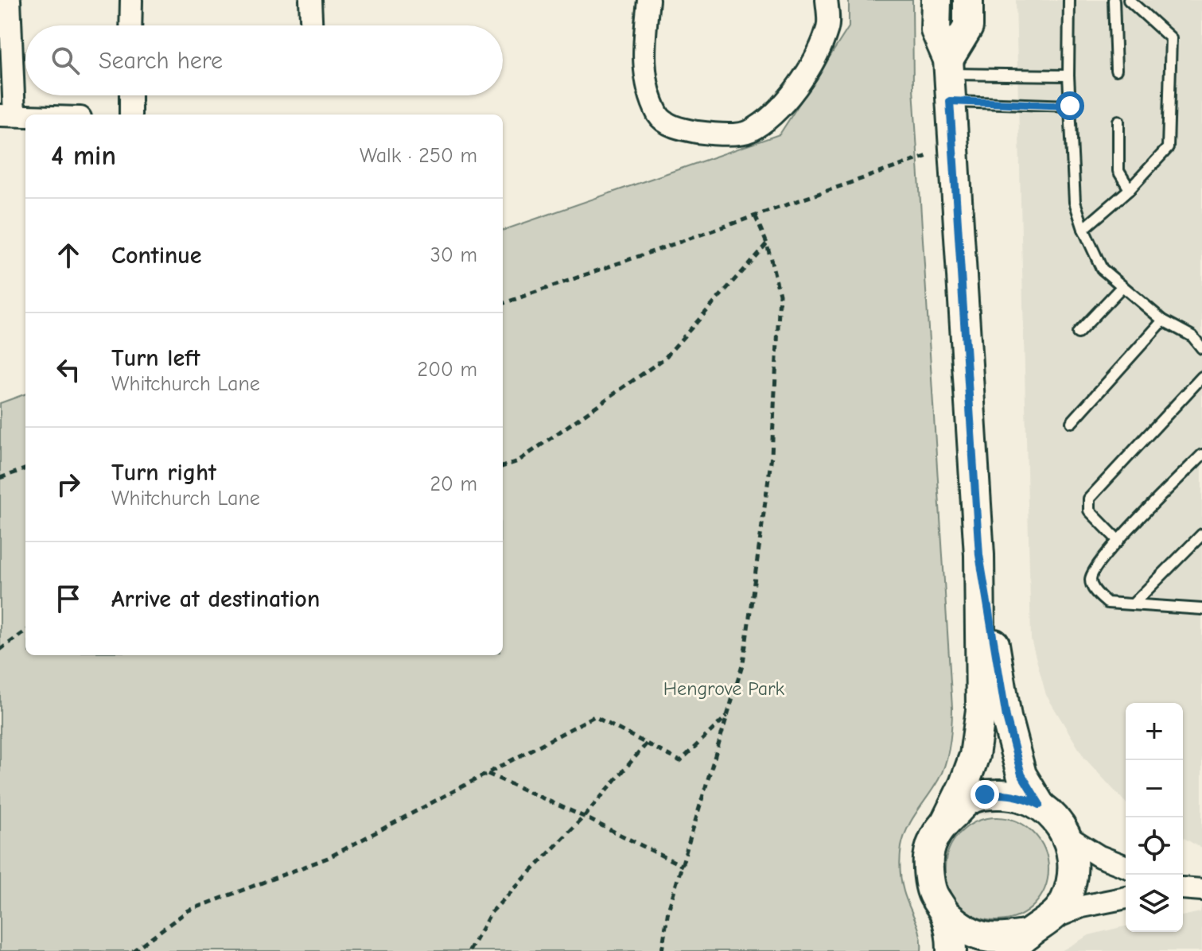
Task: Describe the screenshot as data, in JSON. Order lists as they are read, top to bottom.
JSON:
{
  "parks": ["Hengrove Park"],
  "page": {
    "search": "Search here",
    "heading": ["4 min", "Walk · 250 m"],
    "list": [
      ["Continue", "30 m"],
      ["Turn left", "Whitchurch Lane", "200 m"],
      ["Turn right", "Whitchurch Lane", "20 m"],
      "Arrive at destination"
    ],
    "map_buttons": ["+", "−"]
  }
}
